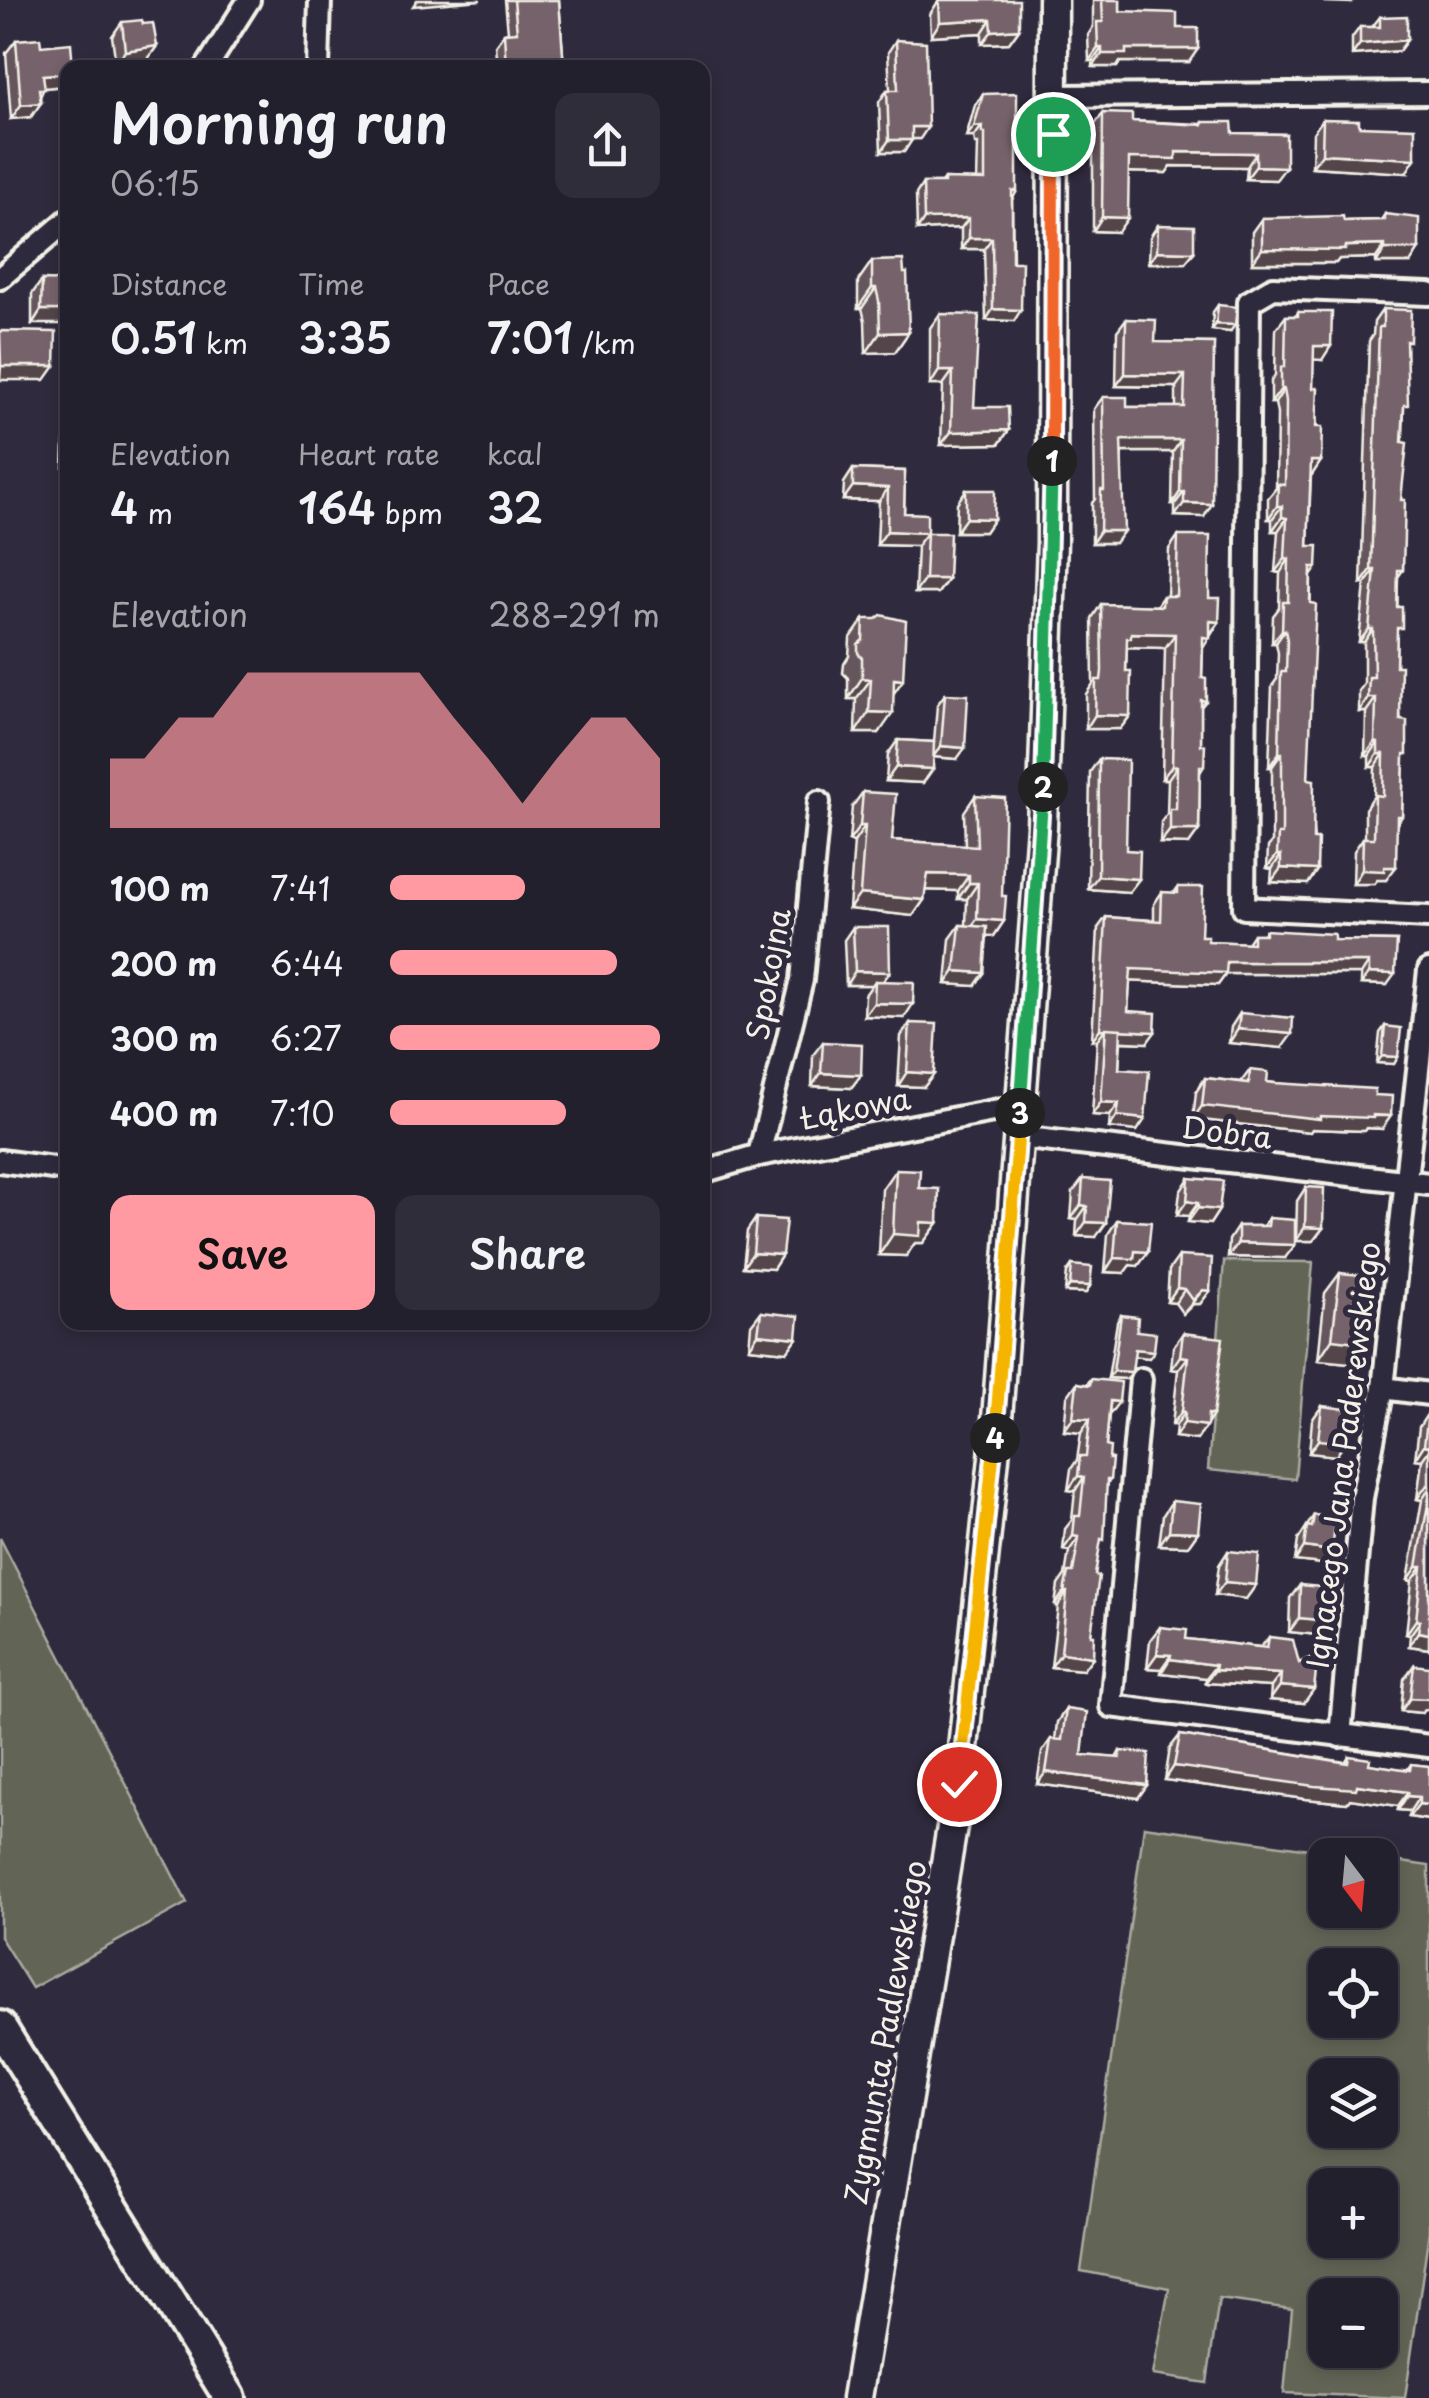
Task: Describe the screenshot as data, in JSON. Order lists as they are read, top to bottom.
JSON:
{
  "streets": {
    "street": [
      "Spokojna",
      "Łąkowa",
      "Dobra",
      "Ignacego Jana Paderewskiego",
      "Zygmunta Padlewskiego"
    ]
  },
  "crossings": [
    ["Spokojna", "Łąkowa"],
    ["Łąkowa", "Zygmunta Padlewskiego"],
    ["Dobra", "Ignacego Jana Paderewskiego"],
    ["Dobra", "Zygmunta Padlewskiego"]
  ],
  "north": "bottom",
  "page": {
    "heading": ["Morning run", "06:15"],
    "stats": [
      ["Distance", "0.51 km"],
      ["Time", "3:35"],
      ["Pace", "7:01 /km"],
      ["Elevation", "4 m"],
      ["Heart rate", "164 bpm"],
      ["kcal", "32"]
    ],
    "pins": [
      "1",
      "2",
      "3",
      "4"
    ],
    "chart": ["Elevation", "288–291 m"],
    "list": [
      {
        "name": "100 m",
        "note": "7:41"
      },
      {
        "name": "200 m",
        "note": "6:44"
      },
      {
        "name": "300 m",
        "note": "6:27"
      },
      {
        "name": "400 m",
        "note": "7:10"
      }
    ],
    "buttons": ["Save", "Share"],
    "map_buttons": ["+", "−"]
  }
}
